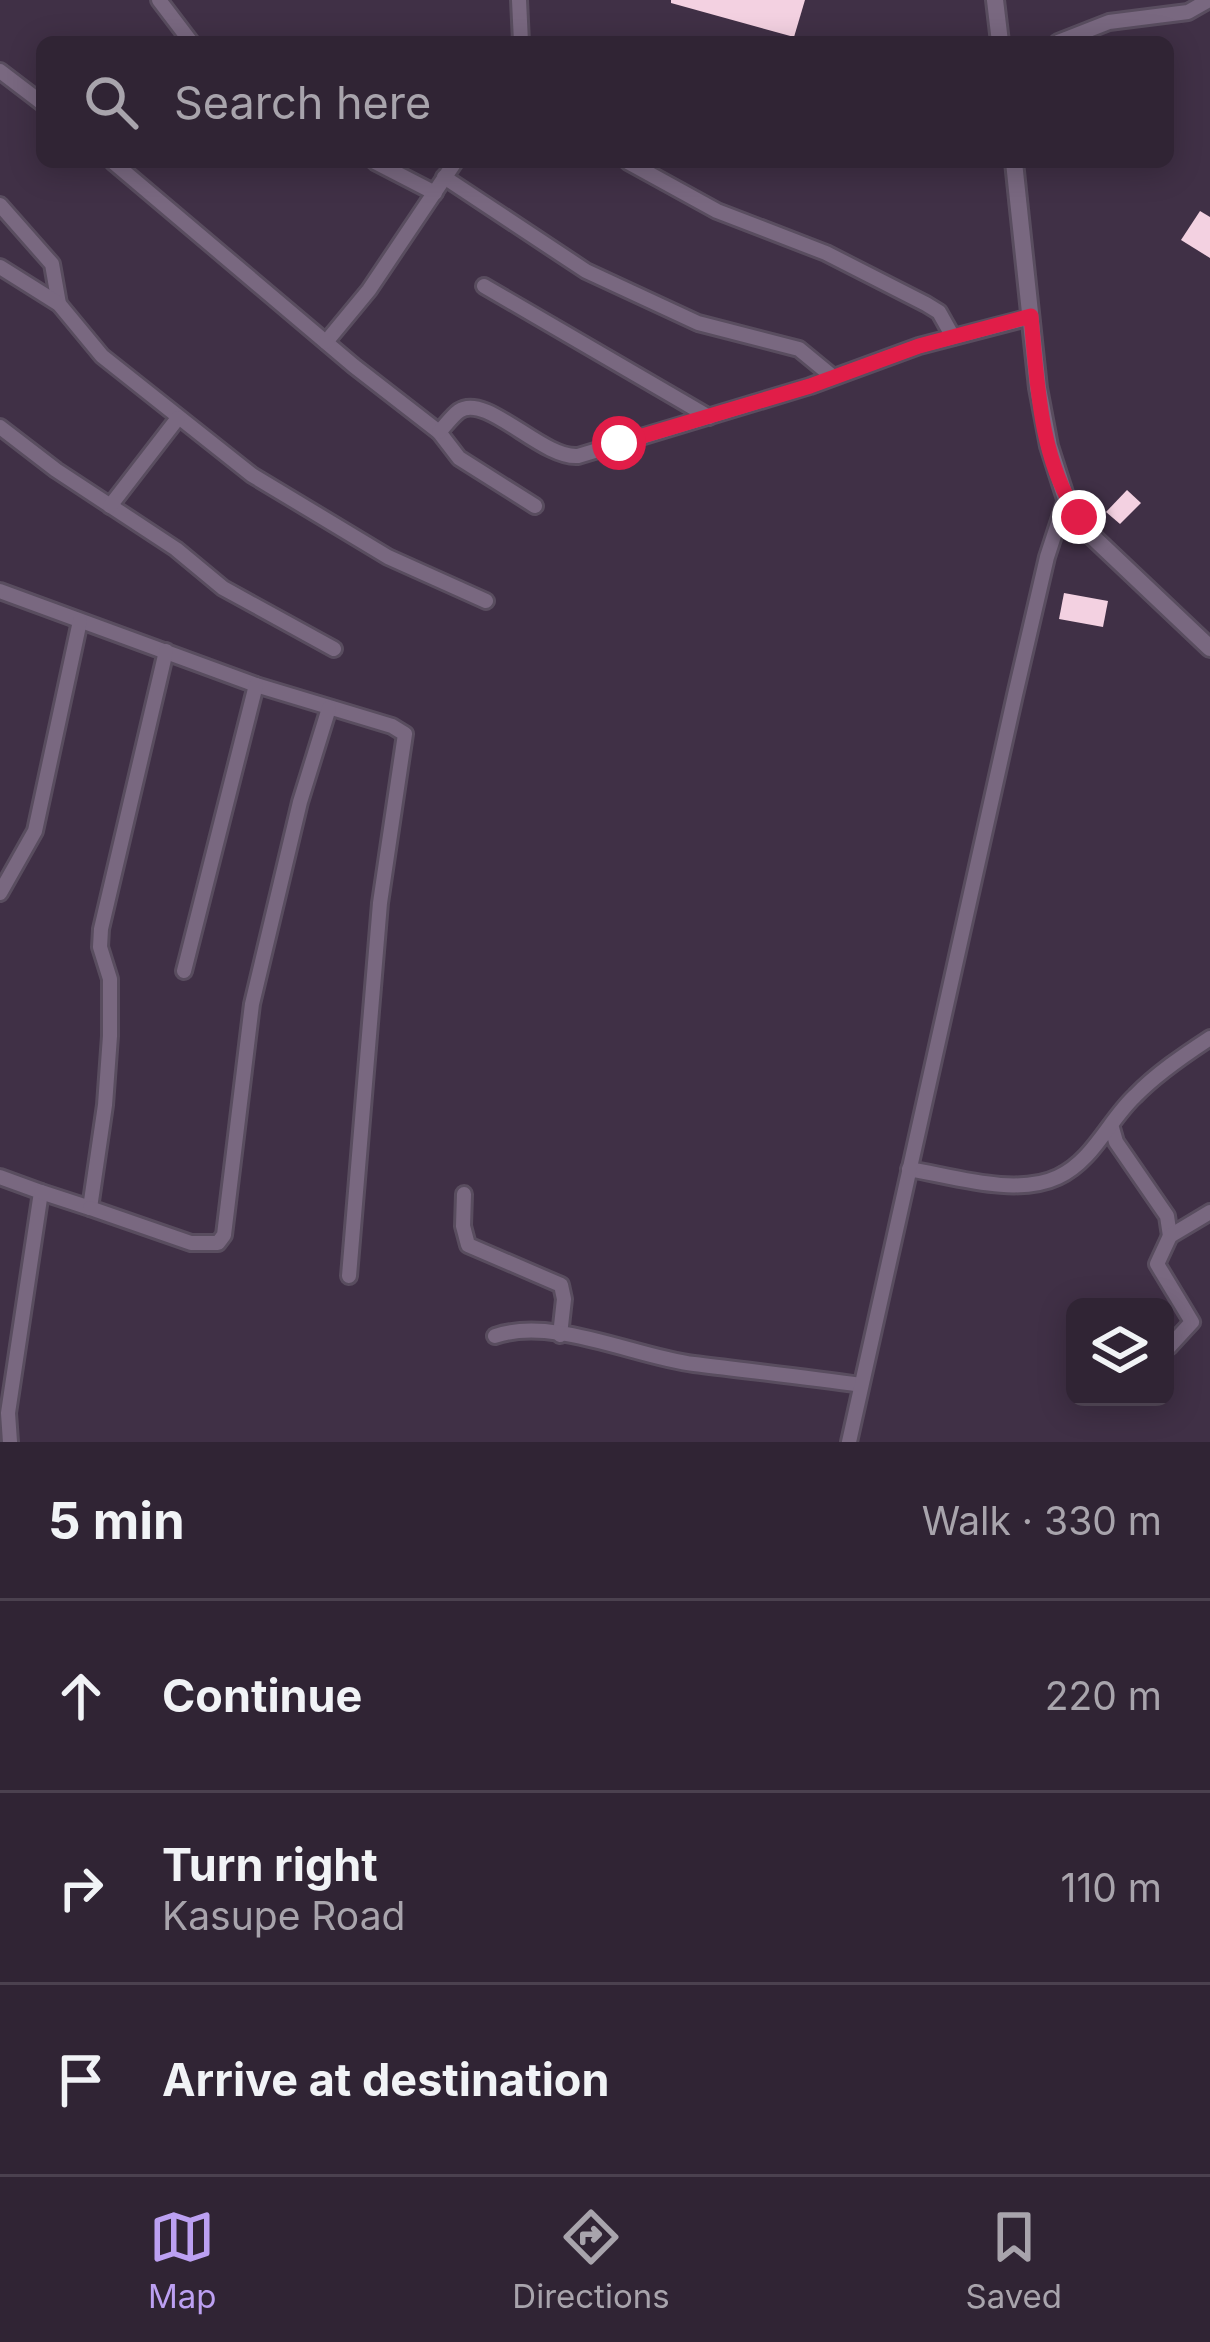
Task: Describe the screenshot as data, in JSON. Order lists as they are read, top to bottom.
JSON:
{
  "page": {
    "search": "Search here",
    "heading": ["5 min", "Walk · 330 m"],
    "list": [
      ["Continue", "220 m"],
      ["Turn right", "Kasupe Road", "110 m"],
      "Arrive at destination"
    ],
    "nav": ["Map", "Directions", "Saved"]
  }
}
